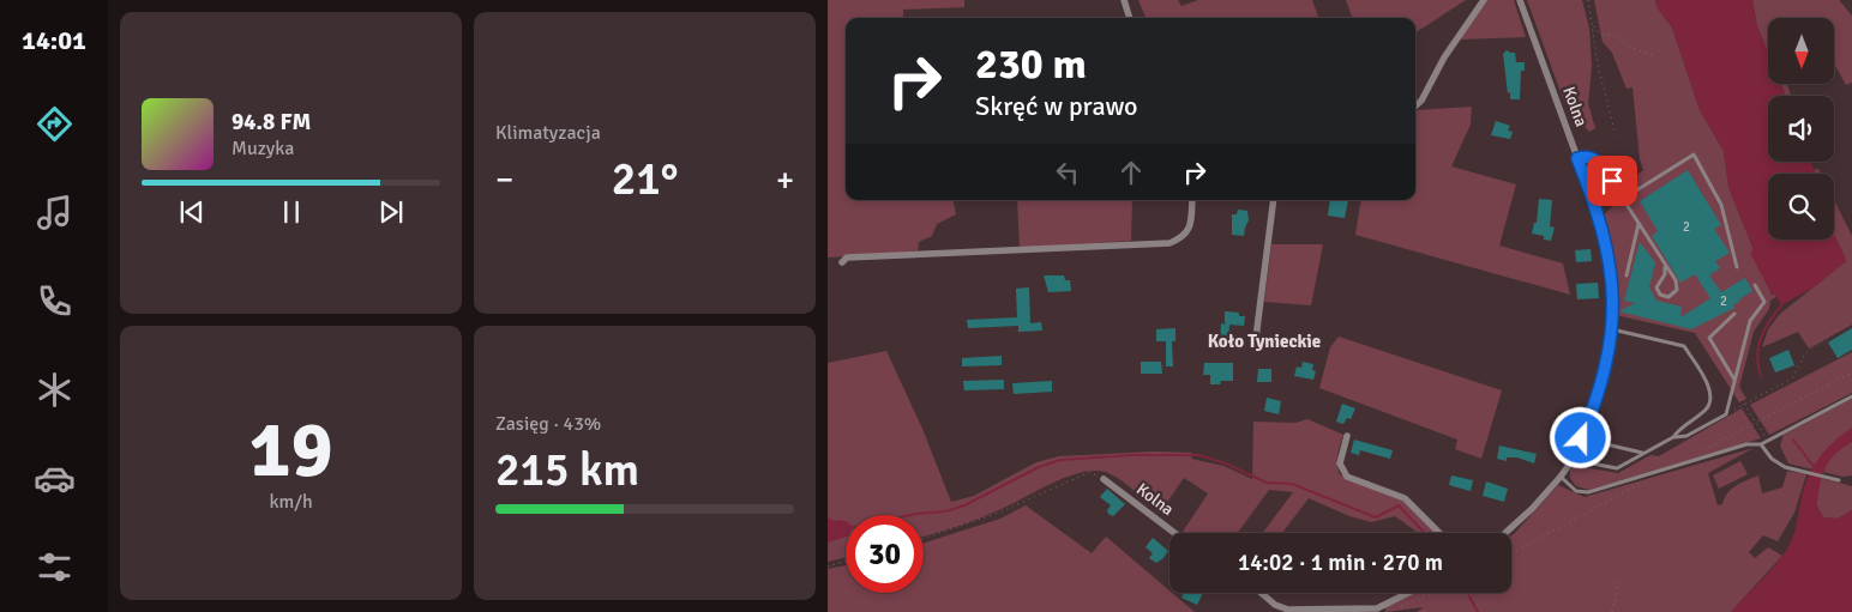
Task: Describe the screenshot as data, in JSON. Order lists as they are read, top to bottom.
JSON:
{
  "streets": {
    "street": ["Kolna"]
  },
  "districts": ["Koło Tynieckie"],
  "house_numbers": ["2", "2"],
  "north": "bottom",
  "page": {
    "tabs": "14:01",
    "tile": [
      "Klimatyzacja",
      ["19", "km/h"],
      ["Zasięg · 43%", "215 km"]
    ],
    "turn": ["230 m", "Skręć w prawo"],
    "song": ["94.8 FM", "Muzyka"],
    "heat": ["−", "21°", "+"],
    "limit": "30",
    "trip": "14:02 · 1 min · 270 m"
  }
}
